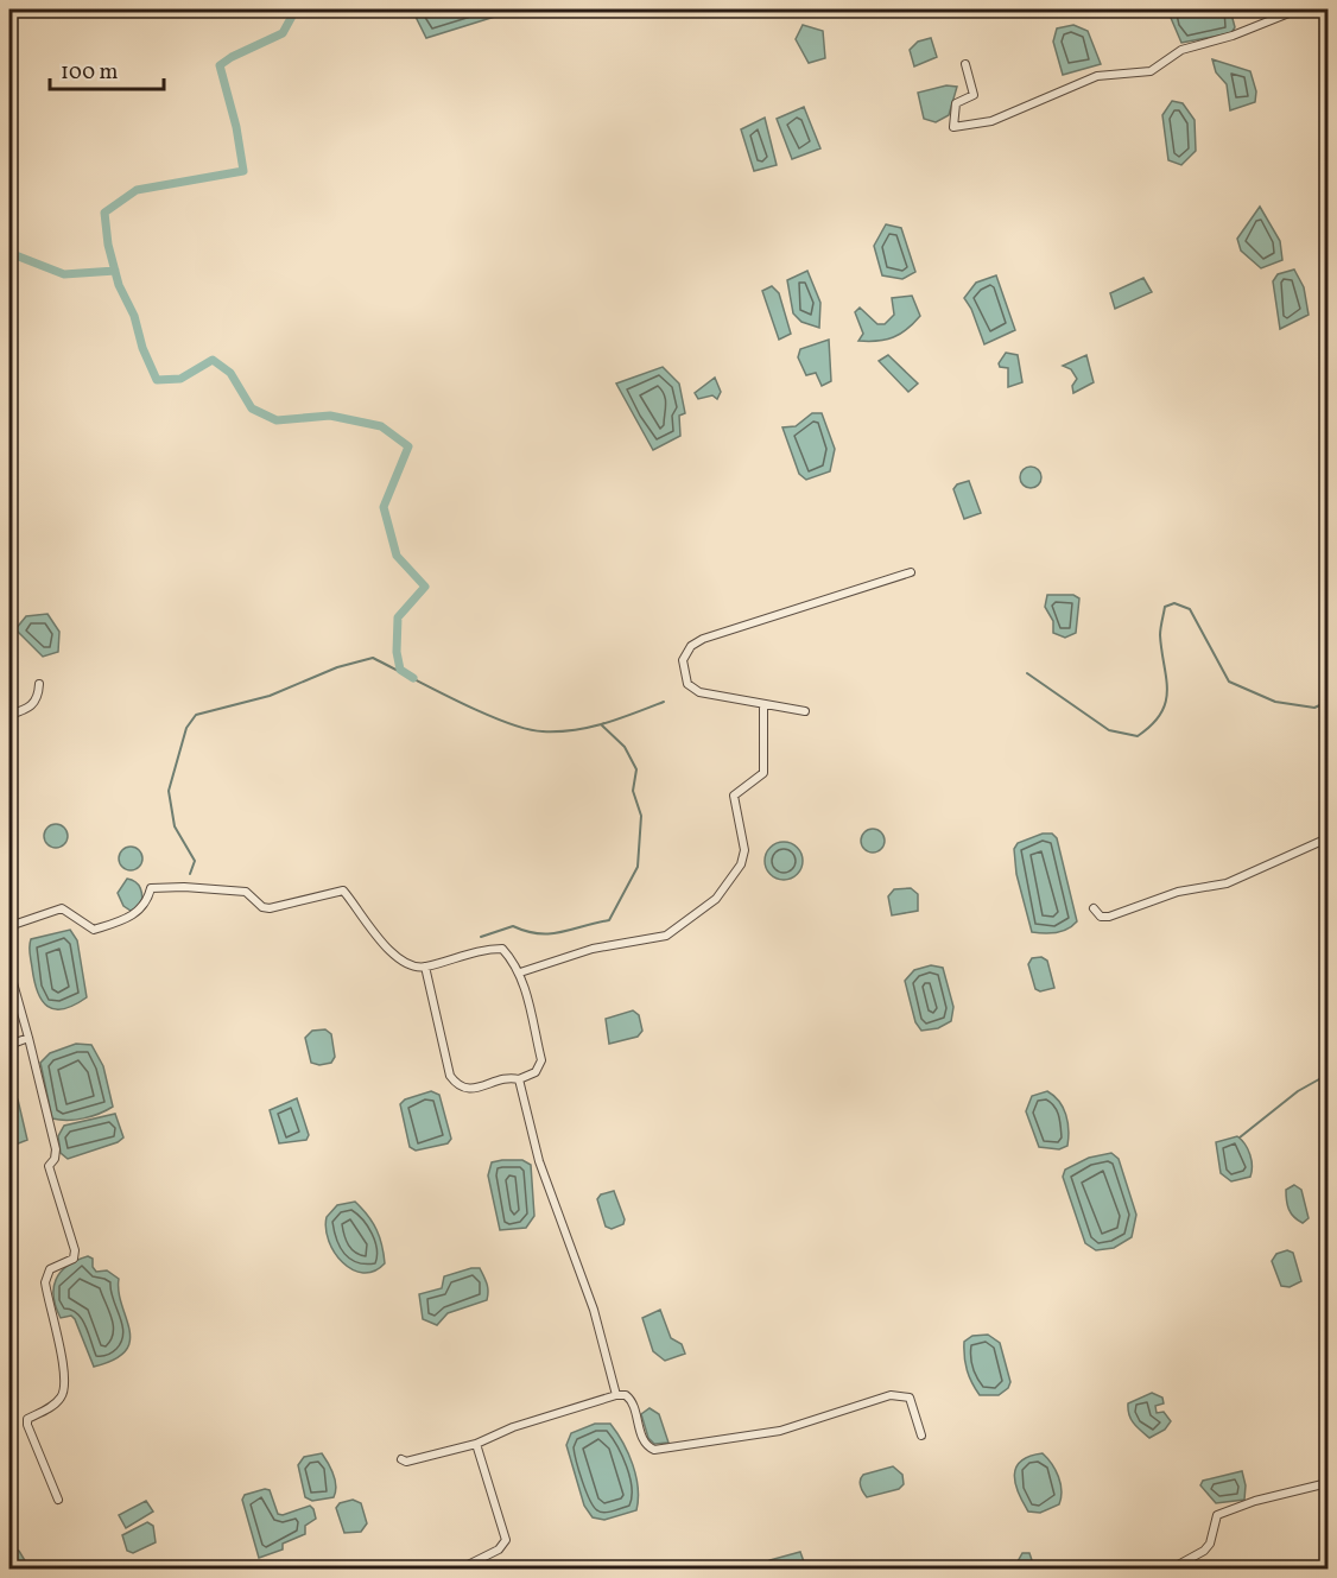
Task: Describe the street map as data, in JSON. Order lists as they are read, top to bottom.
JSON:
{
  "scale_bar": "100 m"
}
